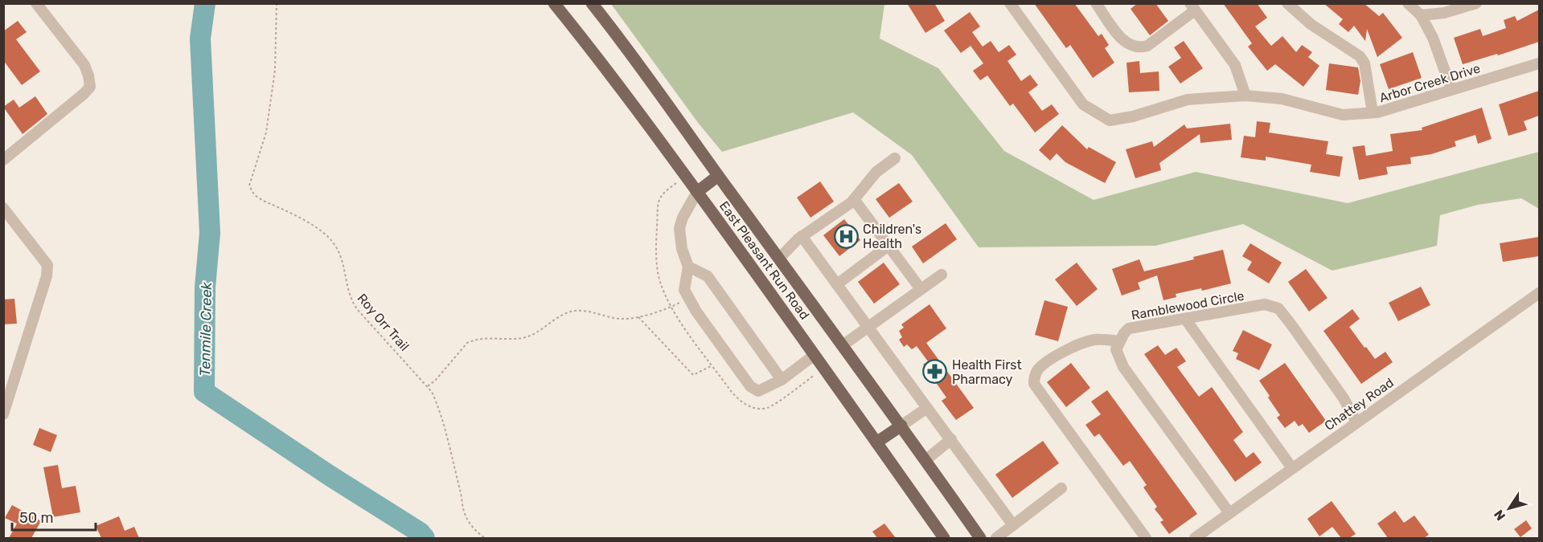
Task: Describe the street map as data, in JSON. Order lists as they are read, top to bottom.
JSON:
{
  "streets": {
    "main road": ["East Pleasant Run Road"],
    "street": ["Arbor Creek Drive", "Ramblewood Circle", "Chattey Road"],
    "path": ["Roy Orr Trail"]
  },
  "crossings": [
    ["Ramblewood Circle", "Chattey Road"]
  ],
  "water": ["Tenmile Creek"],
  "places": {
    "hospital": ["Children's Health"],
    "pharmacy": ["Health First Pharmacy"]
  },
  "scale_bar": "50 m",
  "north": "bottom left"
}
